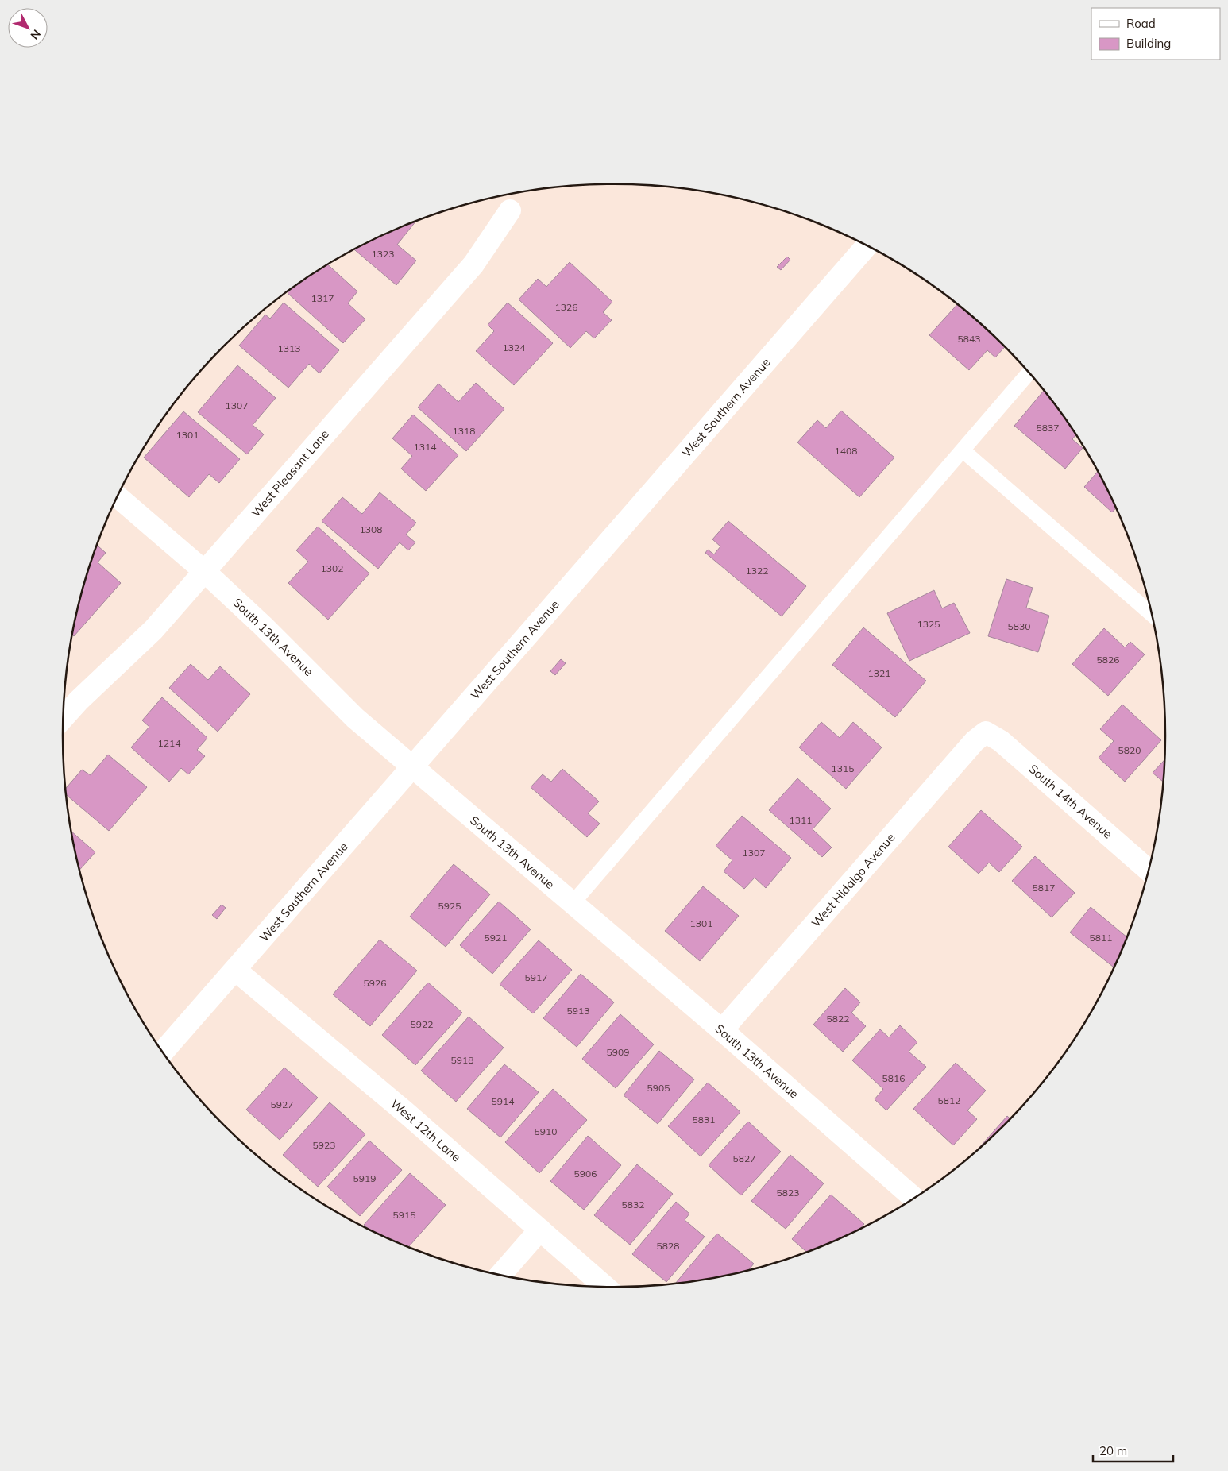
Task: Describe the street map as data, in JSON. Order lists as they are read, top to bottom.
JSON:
{
  "streets": {
    "street": [
      "West Southern Avenue",
      "West Pleasant Lane",
      "South 13th Avenue",
      "South 14th Avenue",
      "West Hidalgo Avenue",
      "West 12th Lane"
    ]
  },
  "crossings": [
    ["West Southern Avenue", "South 13th Avenue"],
    ["West Southern Avenue", "West 12th Lane"],
    ["West Pleasant Lane", "South 13th Avenue"],
    ["South 13th Avenue", "West Hidalgo Avenue"],
    ["South 14th Avenue", "West Hidalgo Avenue"]
  ],
  "house_numbers": [
    "1323",
    "1317",
    "1326",
    "5843",
    "1324",
    "1313",
    "1307",
    "5837",
    "1318",
    "1301",
    "1314",
    "1408",
    "1308",
    "1302",
    "1322",
    "1325",
    "5830",
    "5826",
    "1321",
    "1214",
    "5820",
    "1315",
    "1311",
    "1307",
    "5817",
    "5925",
    "1301",
    "5921",
    "5811",
    "5917",
    "5926",
    "5913",
    "5822",
    "5922",
    "5909",
    "5918",
    "5816",
    "5905",
    "5812",
    "5914",
    "5927",
    "5831",
    "5910",
    "5923",
    "5827",
    "5906",
    "5919",
    "5823",
    "5832",
    "5915",
    "5828"
  ],
  "legend": ["Road", "Building"],
  "scale_bar": "20 m",
  "north": "bottom right"
}
